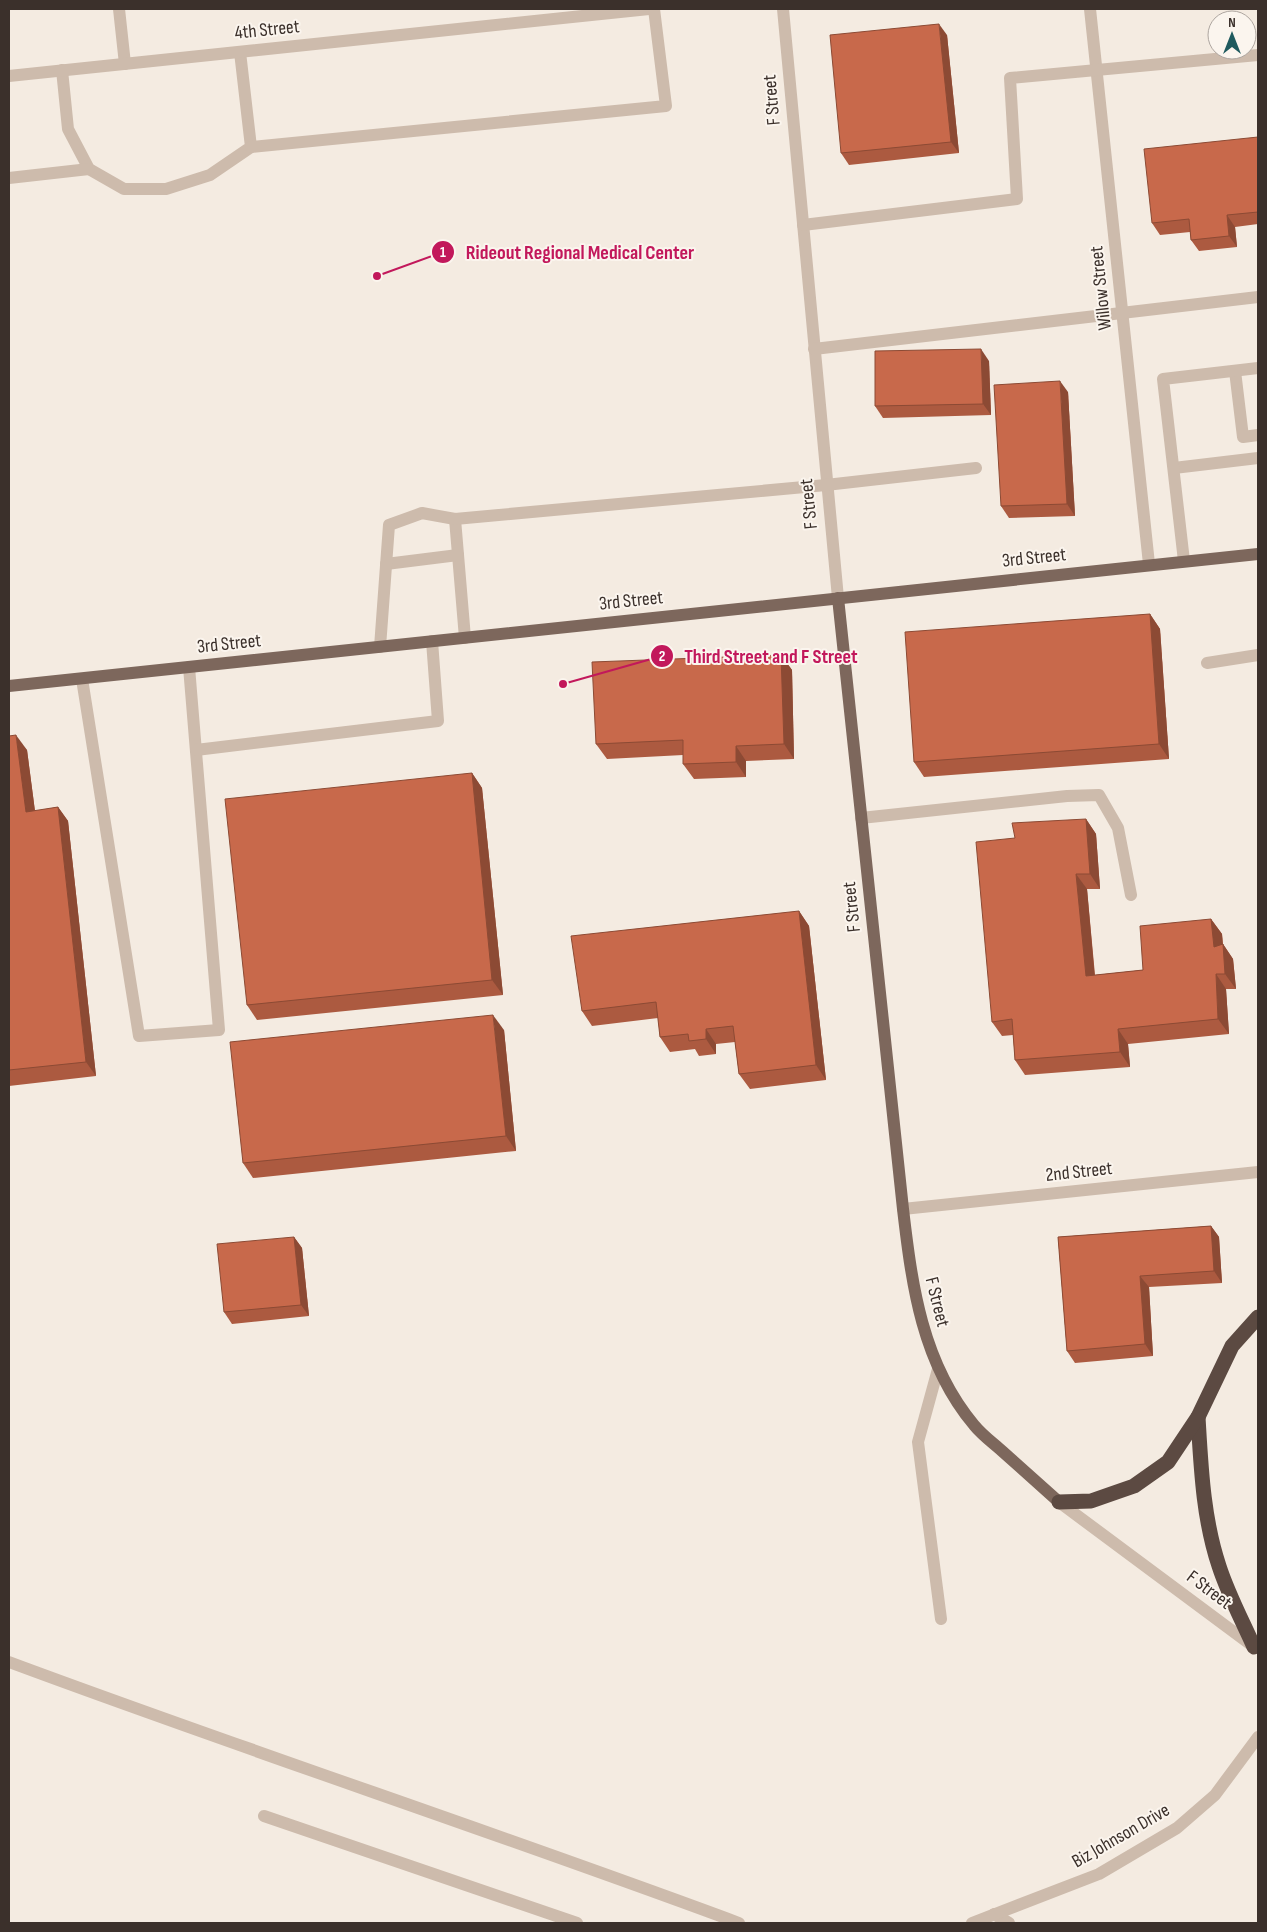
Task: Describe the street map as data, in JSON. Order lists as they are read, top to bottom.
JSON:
{
  "streets": {
    "main road": ["F Street", "3rd Street"],
    "street": [
      "4th Street",
      "Willow Street",
      "2nd Street",
      "Biz Johnson Drive"
    ]
  },
  "crossings": [
    ["F Street", "3rd Street"],
    ["F Street", "2nd Street"],
    ["Willow Street", "3rd Street"]
  ],
  "places": ["Rideout Regional Medical Center", "Third Street and F Street"],
  "north": "top"
}
